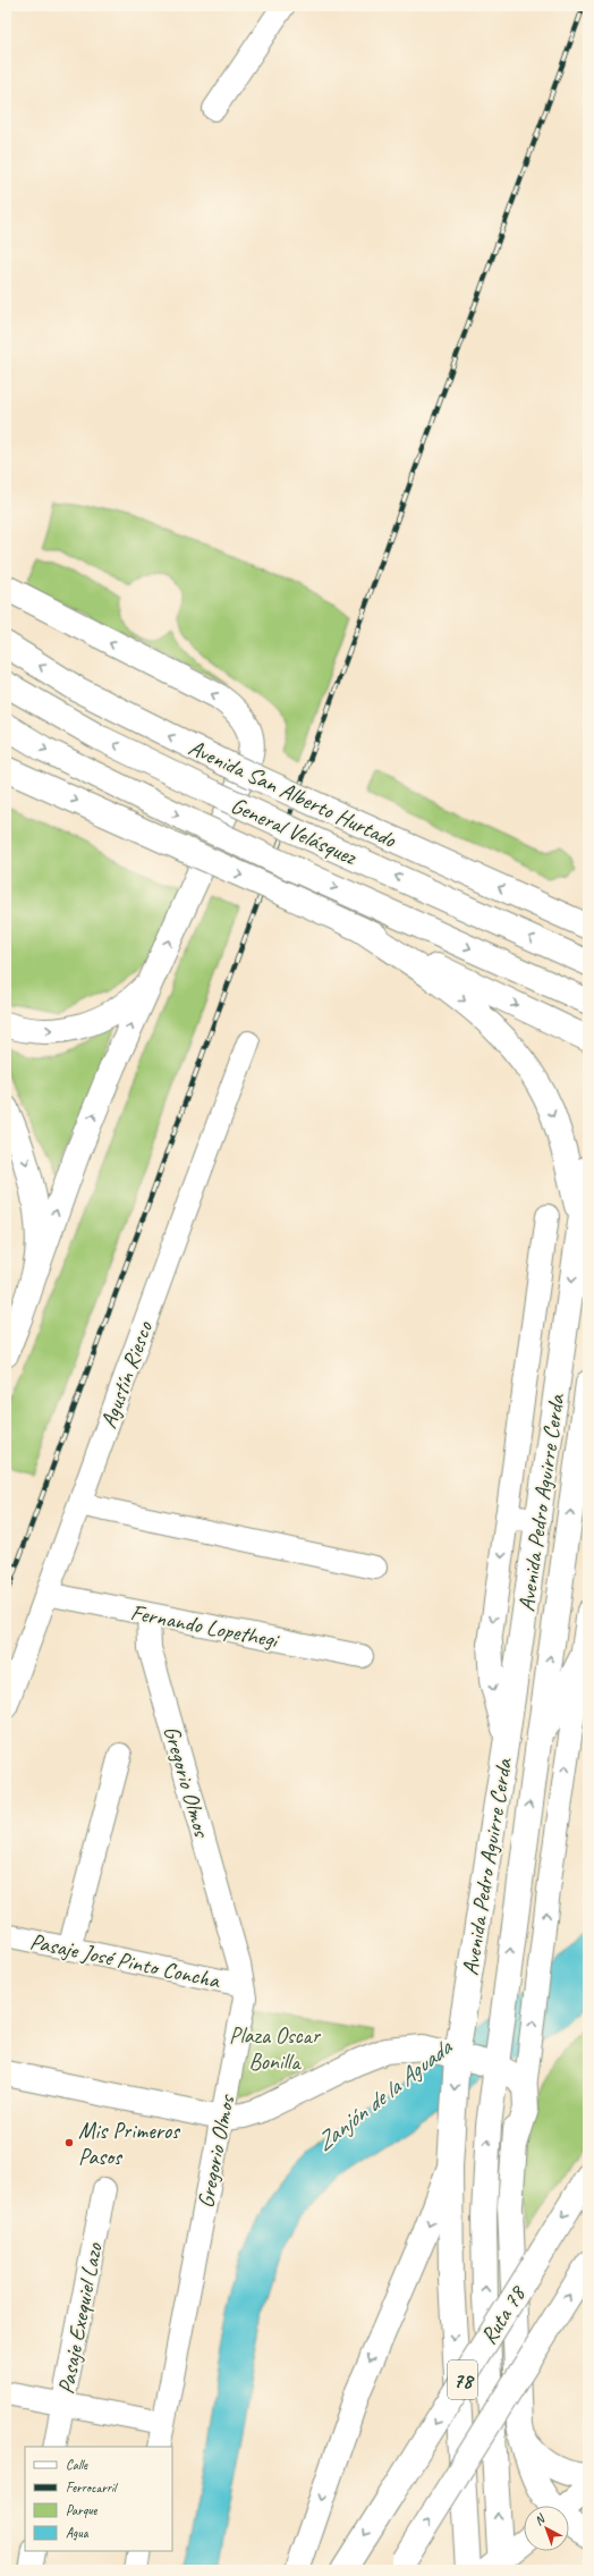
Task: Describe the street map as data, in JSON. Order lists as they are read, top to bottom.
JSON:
{
  "streets": {
    "main road": [
      "Avenida San Alberto Hurtado",
      "General Velásquez",
      "Avenida Pedro Aguirre Cerda",
      "Ruta 78",
      "78"
    ],
    "street": [
      "Agustín Riesco",
      "Fernando Lopethegi",
      "Gregorio Olmos",
      "Pasaje José Pinto Concha",
      "Pasaje Exequiel Lazo"
    ]
  },
  "crossings": [
    ["Agustín Riesco", "Fernando Lopethegi"],
    ["Fernando Lopethegi", "Gregorio Olmos"],
    ["Gregorio Olmos", "Pasaje José Pinto Concha"]
  ],
  "water": ["Zanjón de la Aguada"],
  "parks": ["Plaza Oscar Bonilla"],
  "places": ["Mis Primeros Pasos"],
  "legend": [
    "Calle",
    "Ferrocarril",
    "Parque",
    "Agua"
  ],
  "north": "top left"
}
